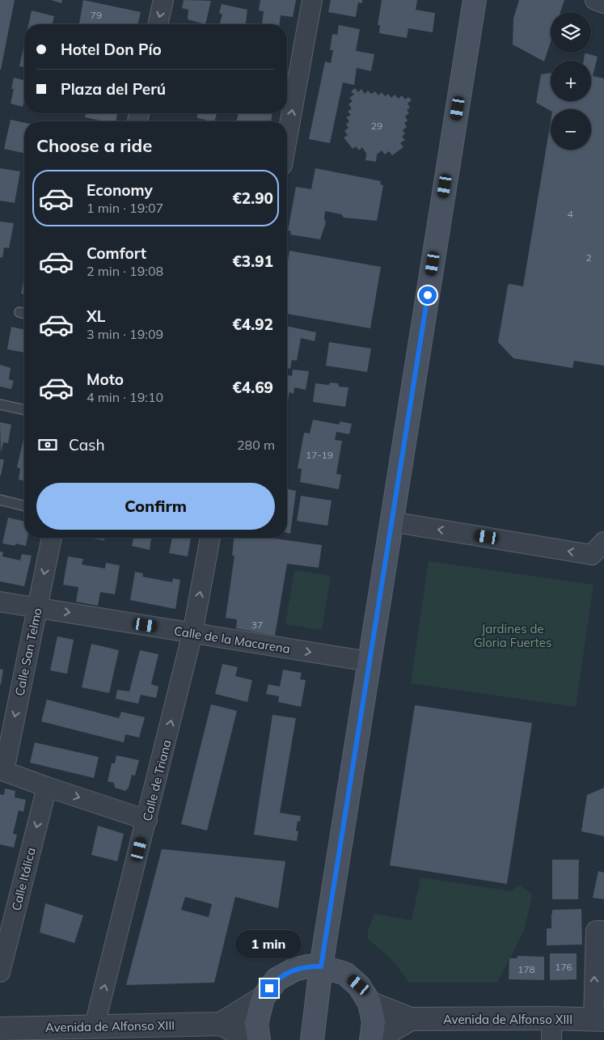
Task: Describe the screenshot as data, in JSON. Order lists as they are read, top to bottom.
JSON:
{
  "streets": {
    "street": [
      "Calle de la Macarena",
      "Calle San Telmo",
      "Calle de Triana",
      "Calle Itálica",
      "Avenida de Alfonso XIII"
    ]
  },
  "crossings": [
    ["Calle de la Macarena", "Calle San Telmo"],
    ["Calle de la Macarena", "Calle de Triana"],
    ["Calle de Triana", "Avenida de Alfonso XIII"]
  ],
  "one_way": [
    "Calle de la Macarena",
    "Calle San Telmo",
    "Calle de Triana",
    "Calle Itálica"
  ],
  "parks": ["Jardines de Gloria Fuertes"],
  "house_numbers": [
    "79",
    "29",
    "4",
    "2",
    "17-19",
    "37",
    "176",
    "178"
  ],
  "page": {
    "map_buttons": ["+", "−"],
    "banner": ["Hotel Don Pío", "Plaza del Perú"],
    "heading": "Choose a ride",
    "list": [
      {
        "name": "Economy",
        "note": "1 min · 19:07",
        "value": "€2.90"
      },
      {
        "name": "Comfort",
        "note": "2 min · 19:08",
        "value": "€3.91"
      },
      {
        "name": "XL",
        "note": "3 min · 19:09",
        "value": "€4.92"
      },
      {
        "name": "Moto",
        "note": "4 min · 19:10",
        "value": "€4.69"
      }
    ],
    "pay": ["Cash", "280 m"],
    "buttons": "Confirm",
    "bubble": "1 min"
  }
}
